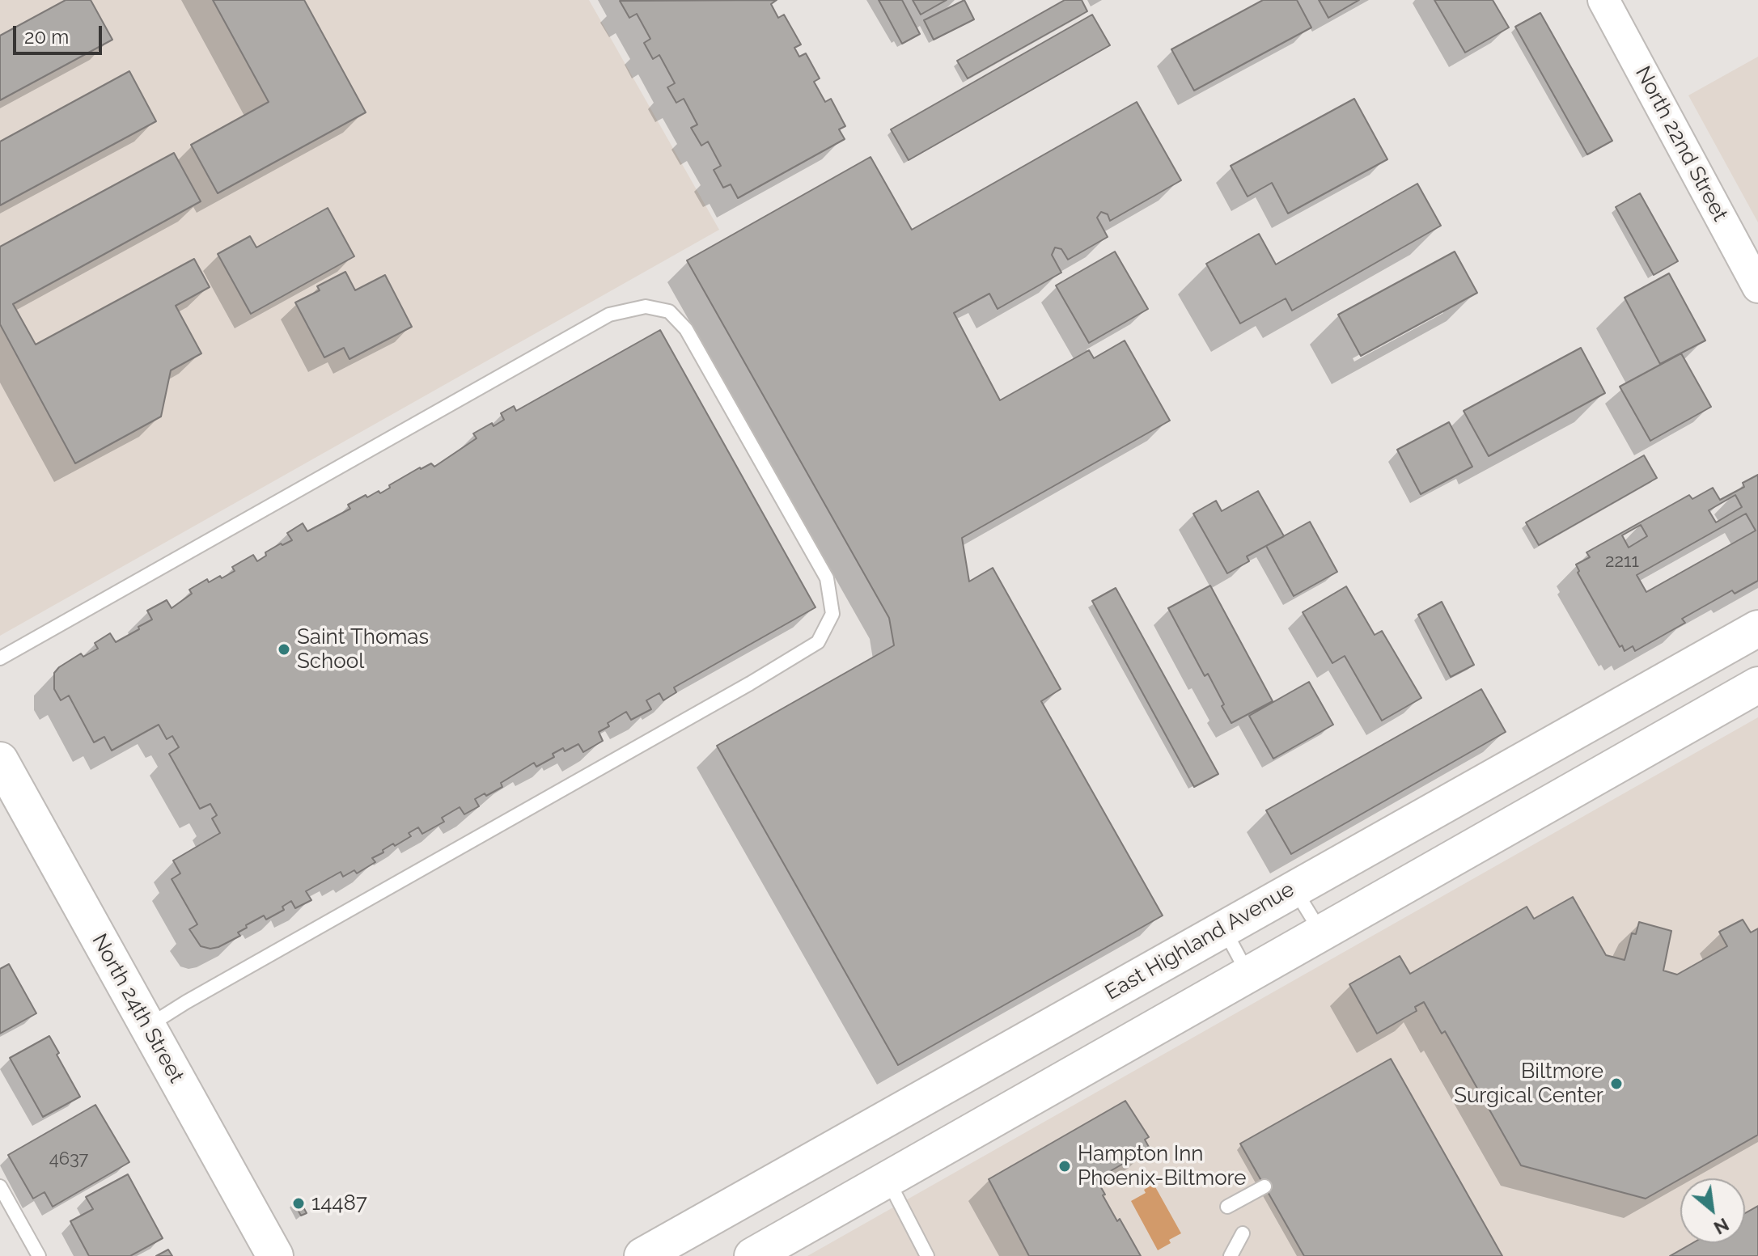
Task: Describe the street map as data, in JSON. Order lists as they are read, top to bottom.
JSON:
{
  "streets": {
    "main road": ["East Highland Avenue", "North 24th Street"],
    "street": ["North 22nd Street"]
  },
  "places": [
    "Saint Thomas School",
    "Biltmore Surgical Center",
    "Hampton Inn Phoenix-Biltmore",
    "14487"
  ],
  "house_numbers": ["2211", "4637"],
  "scale_bar": "20 m",
  "north": "bottom right"
}
